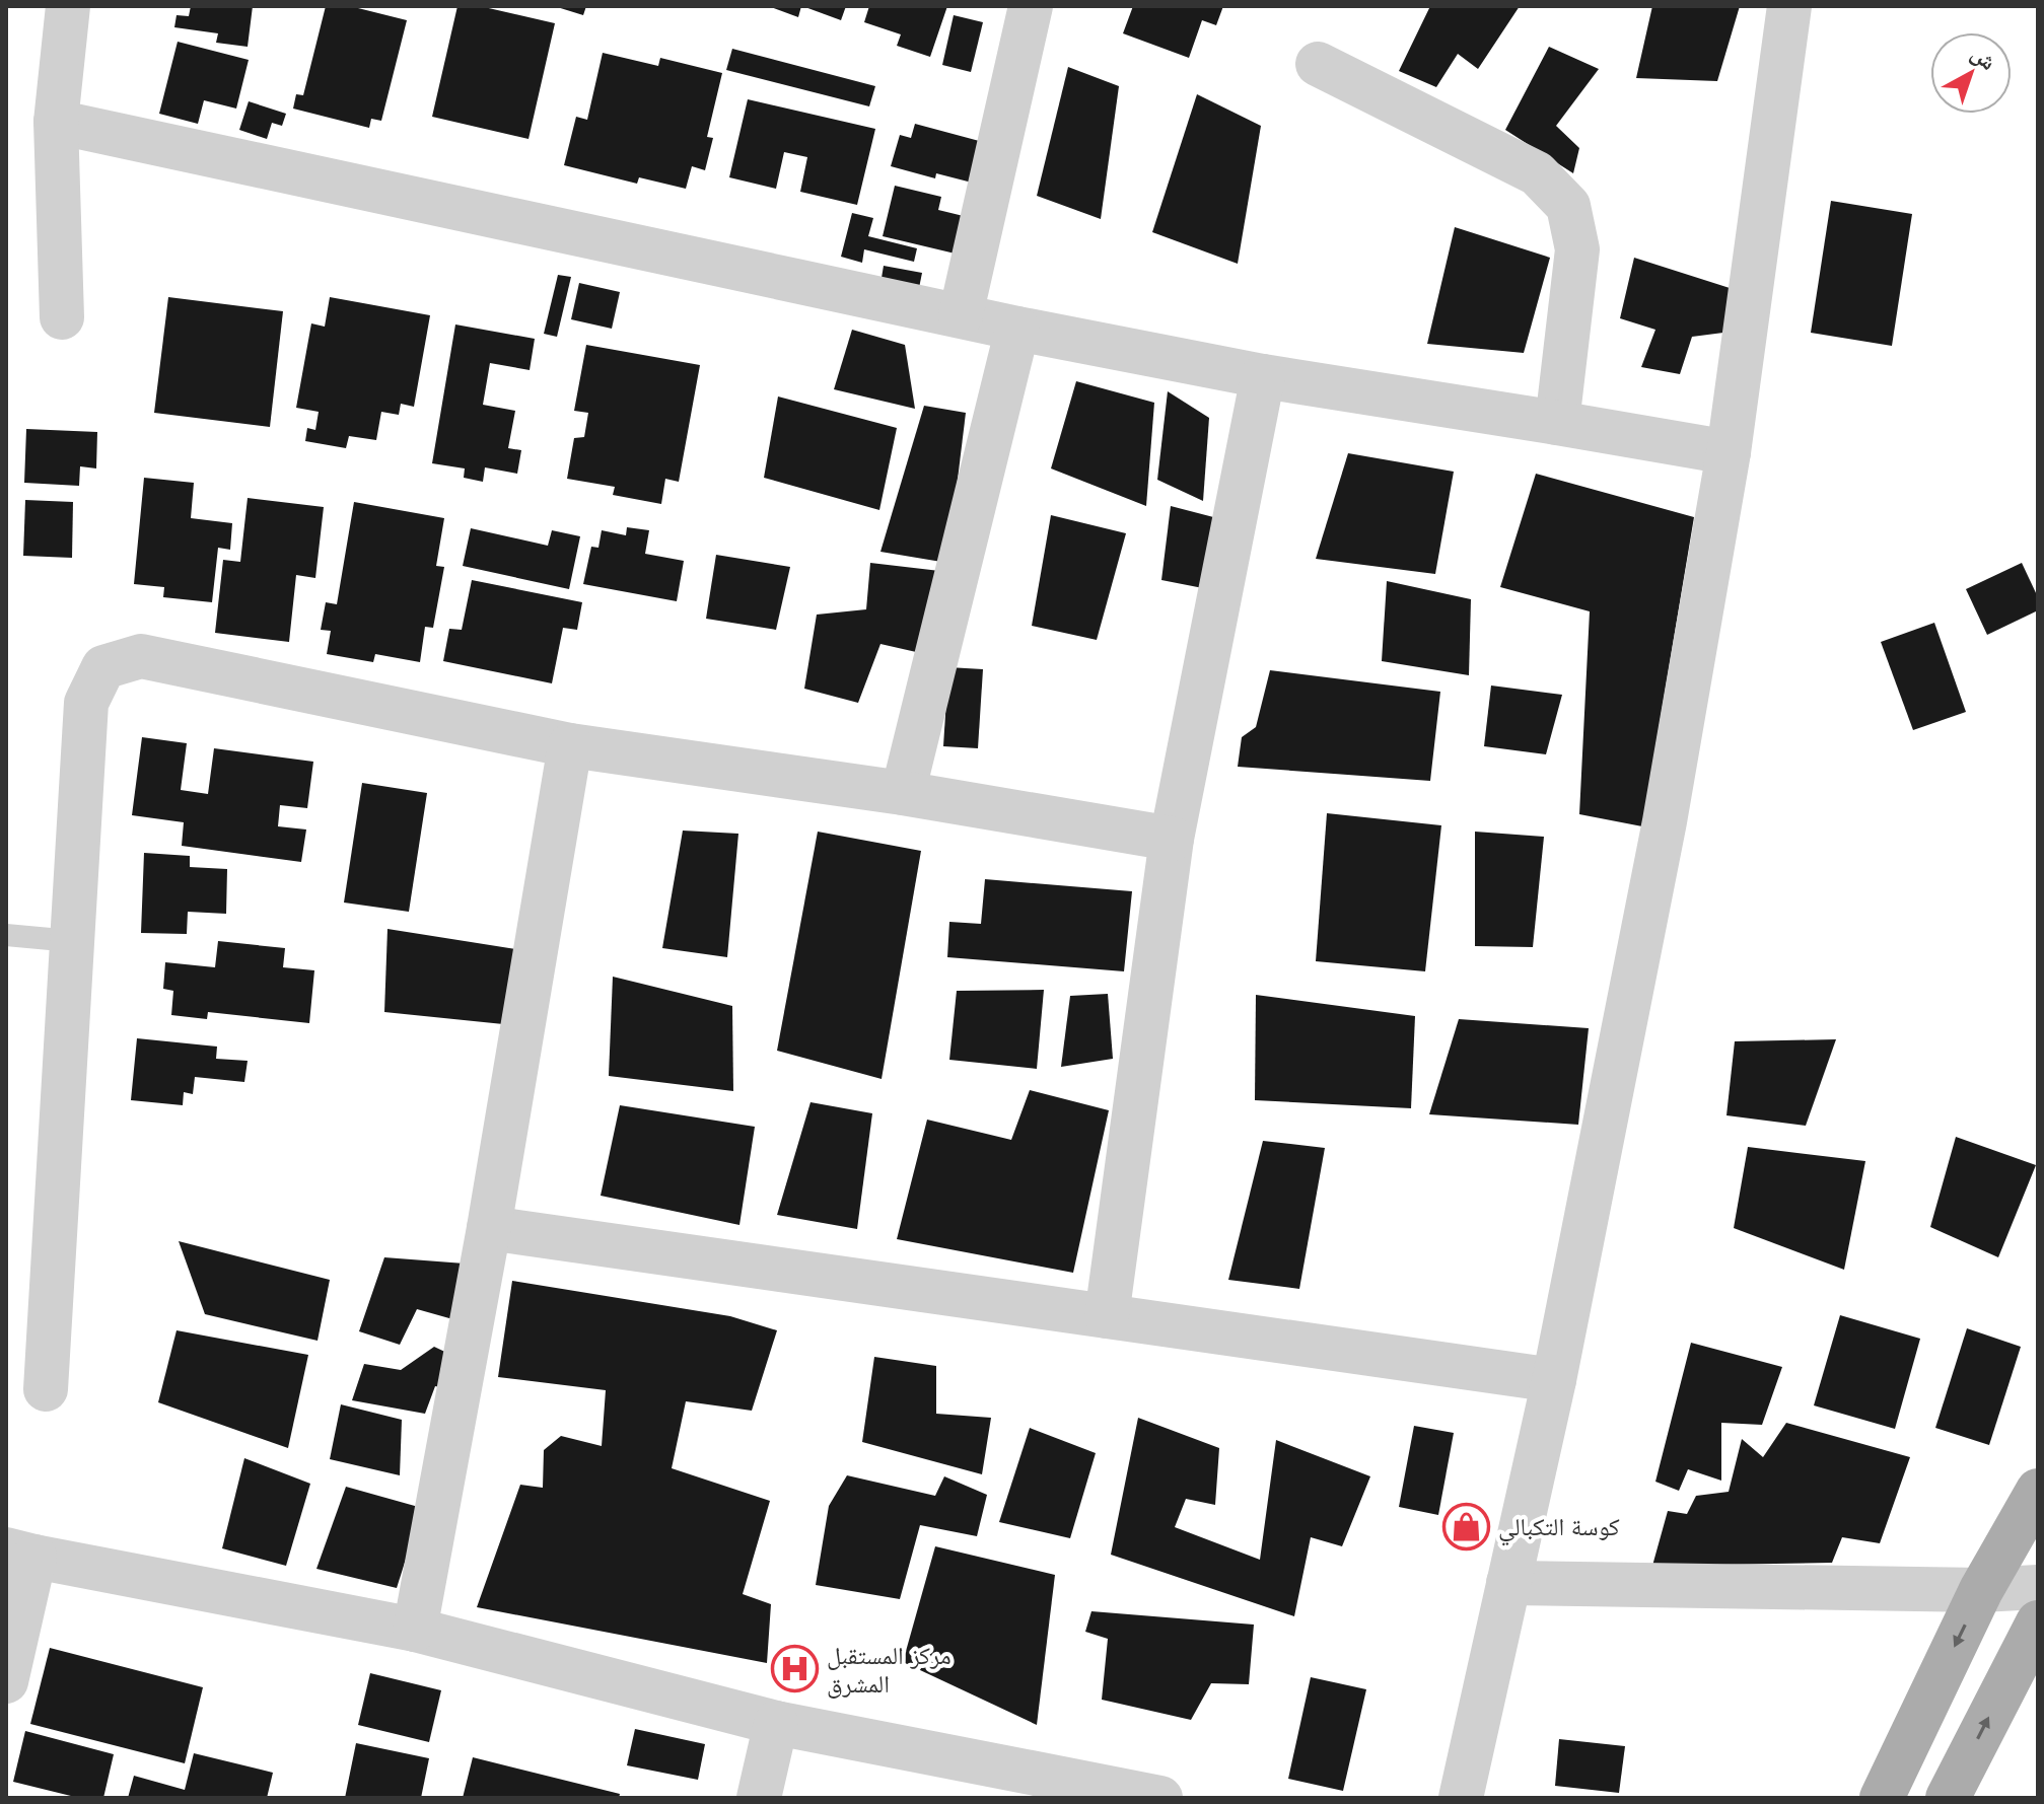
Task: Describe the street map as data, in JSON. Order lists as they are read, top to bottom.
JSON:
{
  "places": {
    "shop": ["كوسة التكبالي"],
    "hospital": ["مركز المستقبل المشرق"]
  },
  "north": "top right"
}
